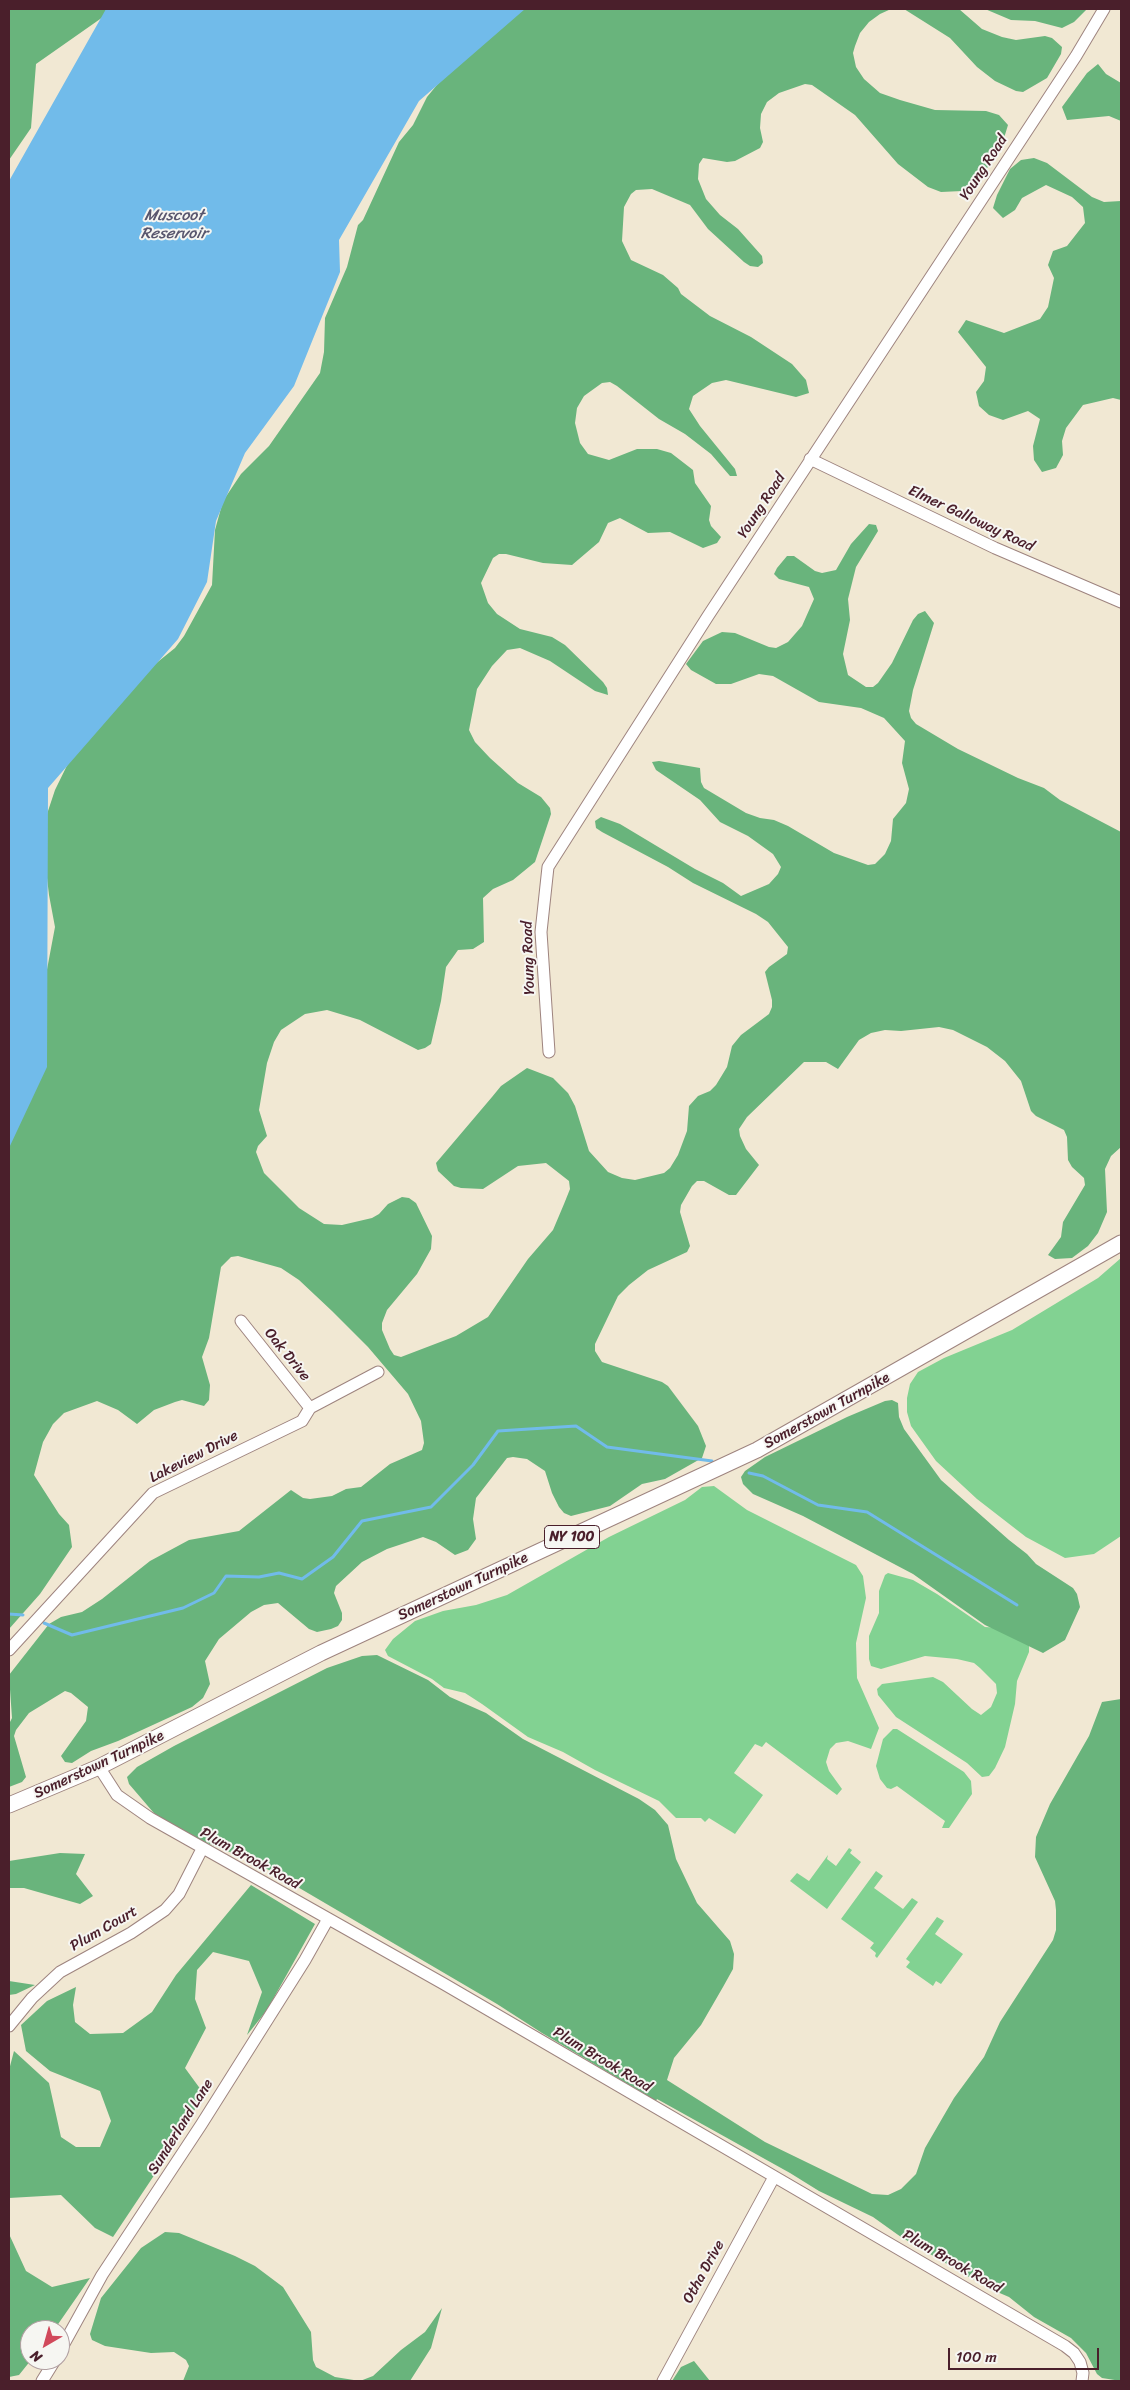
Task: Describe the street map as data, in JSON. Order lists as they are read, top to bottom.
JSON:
{
  "streets": {
    "main road": ["Somerstown Turnpike", "NY 100"],
    "street": [
      "Young Road",
      "Elmer Galloway Road",
      "Oak Drive",
      "Lakeview Drive",
      "Plum Brook Road",
      "Plum Court",
      "Sunderland Lane",
      "Otha Drive"
    ]
  },
  "crossings": [
    ["Young Road", "Elmer Galloway Road"],
    ["Oak Drive", "Lakeview Drive"],
    ["Somerstown Turnpike", "Plum Brook Road"],
    ["Plum Brook Road", "Plum Court"],
    ["Plum Brook Road", "Sunderland Lane"],
    ["Plum Brook Road", "Otha Drive"]
  ],
  "water": ["Muscoot Reservoir"],
  "scale_bar": "100 m",
  "north": "bottom left"
}
